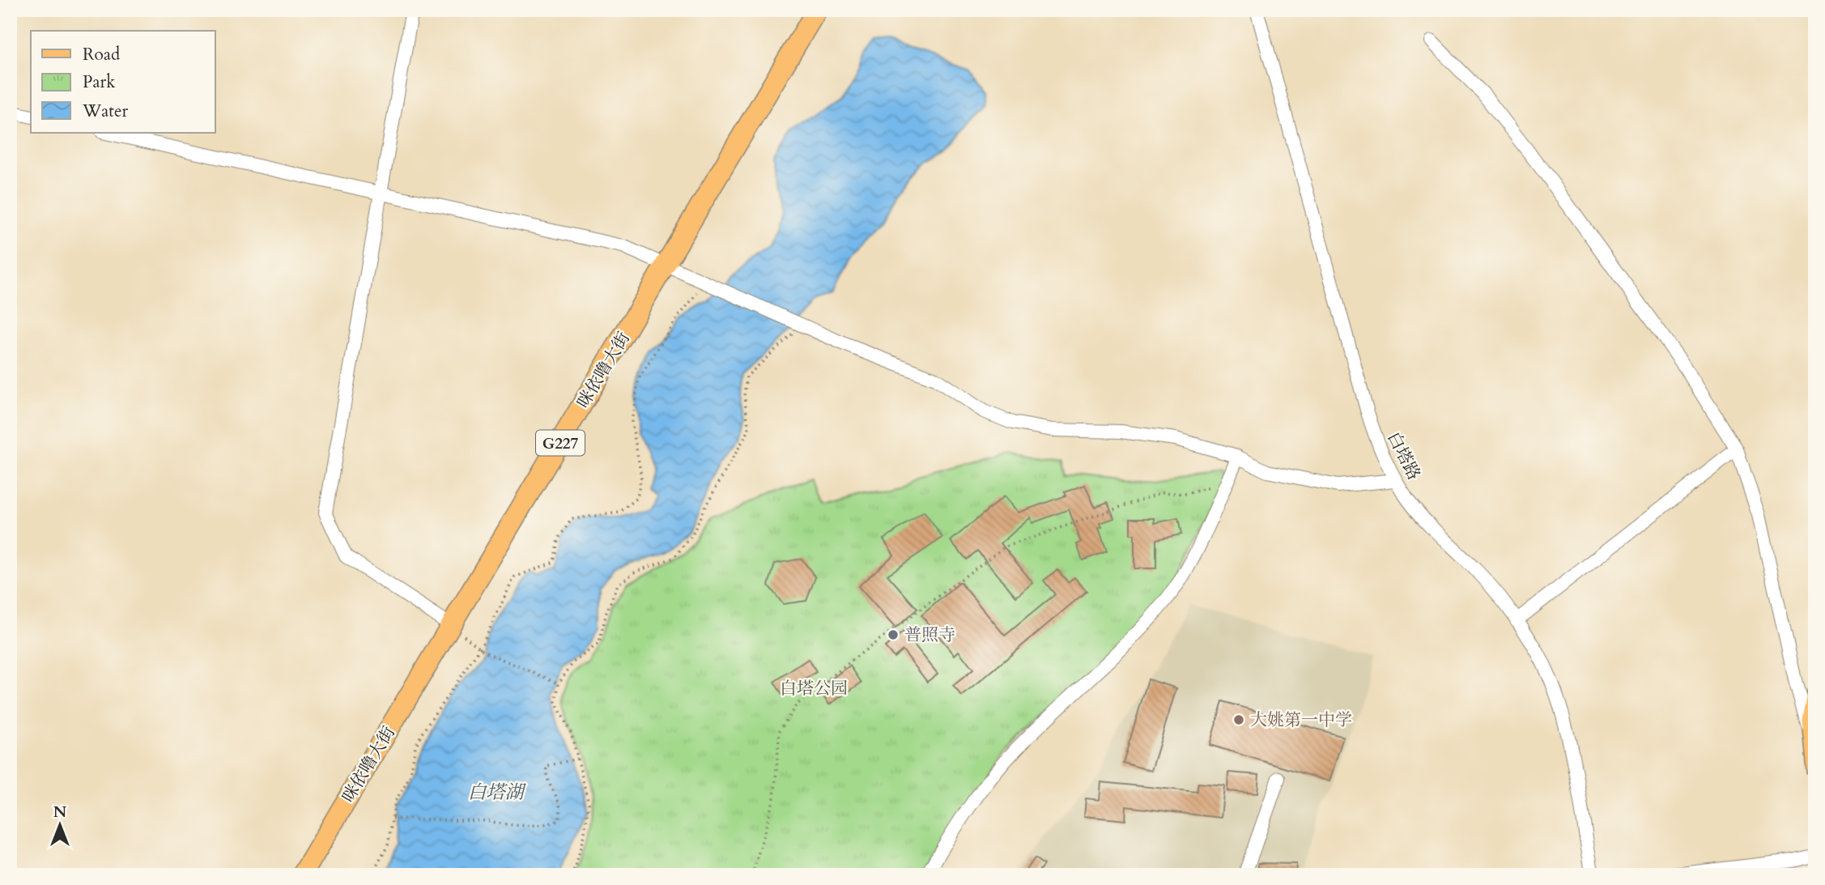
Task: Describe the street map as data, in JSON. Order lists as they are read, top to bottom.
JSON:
{
  "streets": {
    "highway": ["咪依噜大街", "G227"],
    "street": ["白塔路"]
  },
  "water": ["白塔湖"],
  "parks": ["白塔公园"],
  "places": ["普照寺", "大姚第一中学"],
  "legend": ["Road", "Park", "Water"],
  "north": "top"
}
